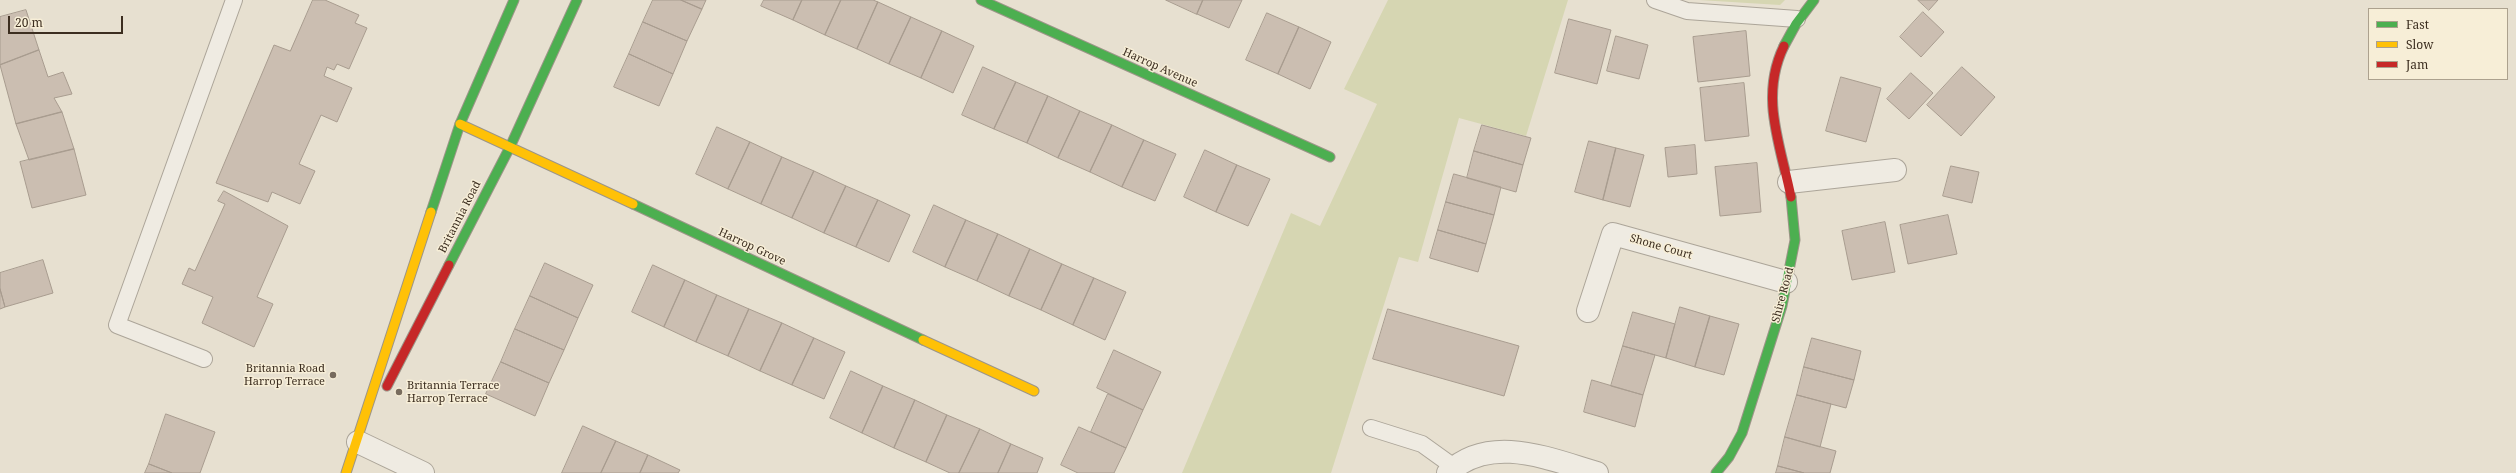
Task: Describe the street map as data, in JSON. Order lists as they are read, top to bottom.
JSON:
{
  "streets": {
    "street": [
      "Harrop Avenue",
      "Britannia Road",
      "Harrop Grove",
      "Shone Court",
      "Shire Road"
    ]
  },
  "crossings": [
    ["Britannia Road", "Harrop Grove"],
    ["Shone Court", "Shire Road"]
  ],
  "places": ["Britannia Road Harrop Terrace", "Britannia Terrace Harrop Terrace"],
  "legend": ["Fast", "Slow", "Jam"],
  "scale_bar": "20 m"
}
